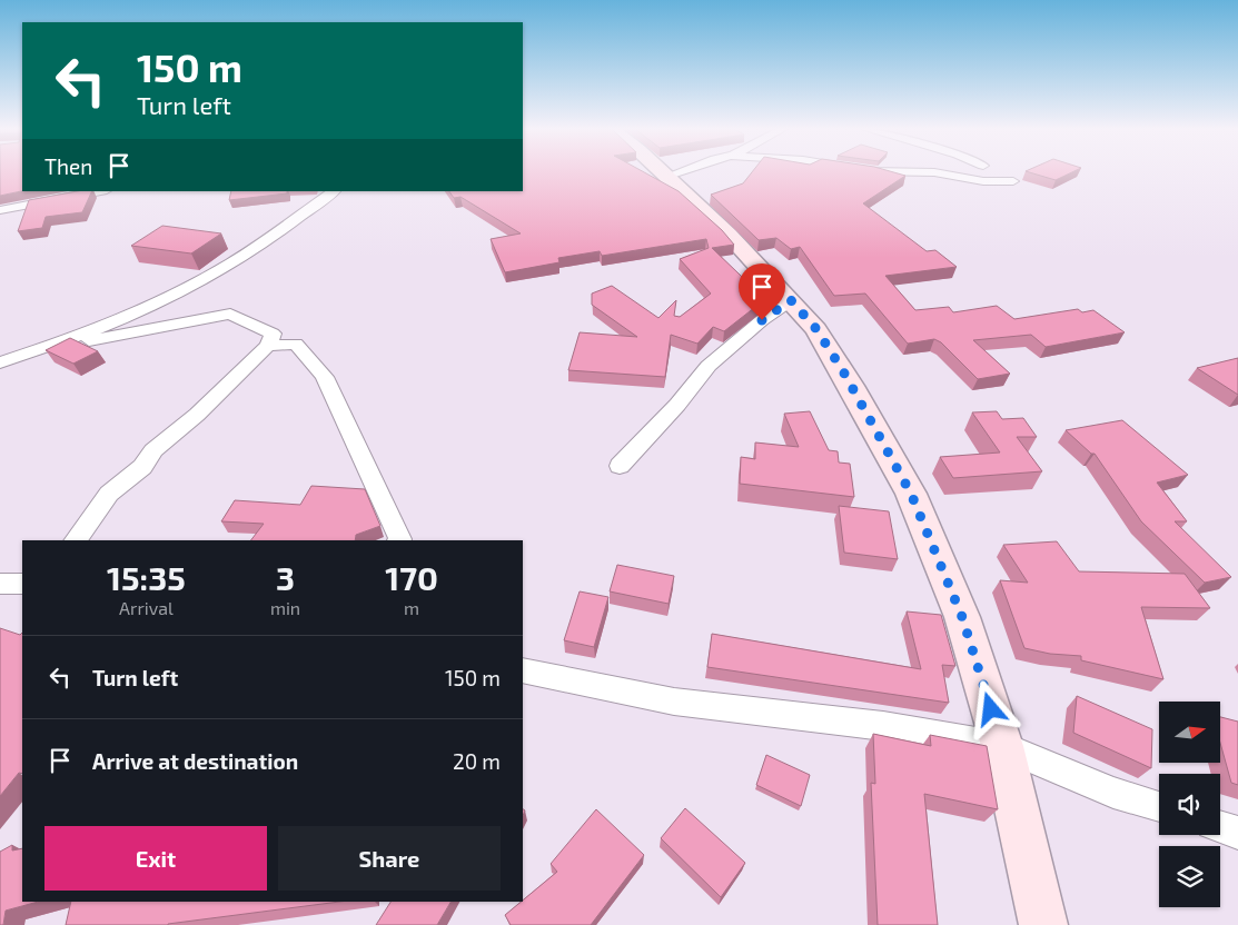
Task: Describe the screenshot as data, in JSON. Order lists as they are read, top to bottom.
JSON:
{
  "north": "right",
  "page": {
    "turn": ["150 m", "Turn left"],
    "then": "Then",
    "eta": [
      "15:35",
      "Arrival",
      "3",
      "min",
      "170",
      "m"
    ],
    "list": [
      {
        "name": "Turn left",
        "value": "150 m"
      },
      {
        "name": "Arrive at destination",
        "value": "20 m"
      }
    ],
    "buttons": ["Exit", "Share"]
  }
}
